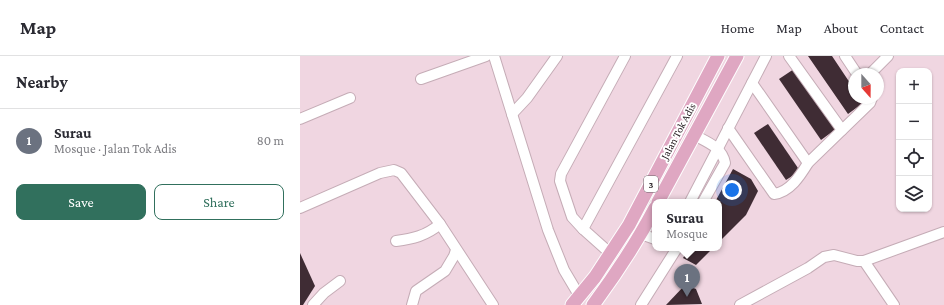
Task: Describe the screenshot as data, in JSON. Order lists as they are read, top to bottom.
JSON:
{
  "streets": {
    "main road": ["Jalan Tok Adis", "3"]
  },
  "north": "bottom",
  "page": {
    "header": "Map",
    "nav": [
      "Home",
      "Map",
      "About",
      "Contact"
    ],
    "heading": "Nearby",
    "map_buttons": ["+", "−"],
    "list": [
      {
        "mark": "1",
        "name": "Surau",
        "note": "Mosque · Jalan Tok Adis",
        "value": "80 m"
      }
    ],
    "buttons": ["Save", "Share"],
    "popup": ["Surau", "Mosque"],
    "pins": "1"
  }
}
